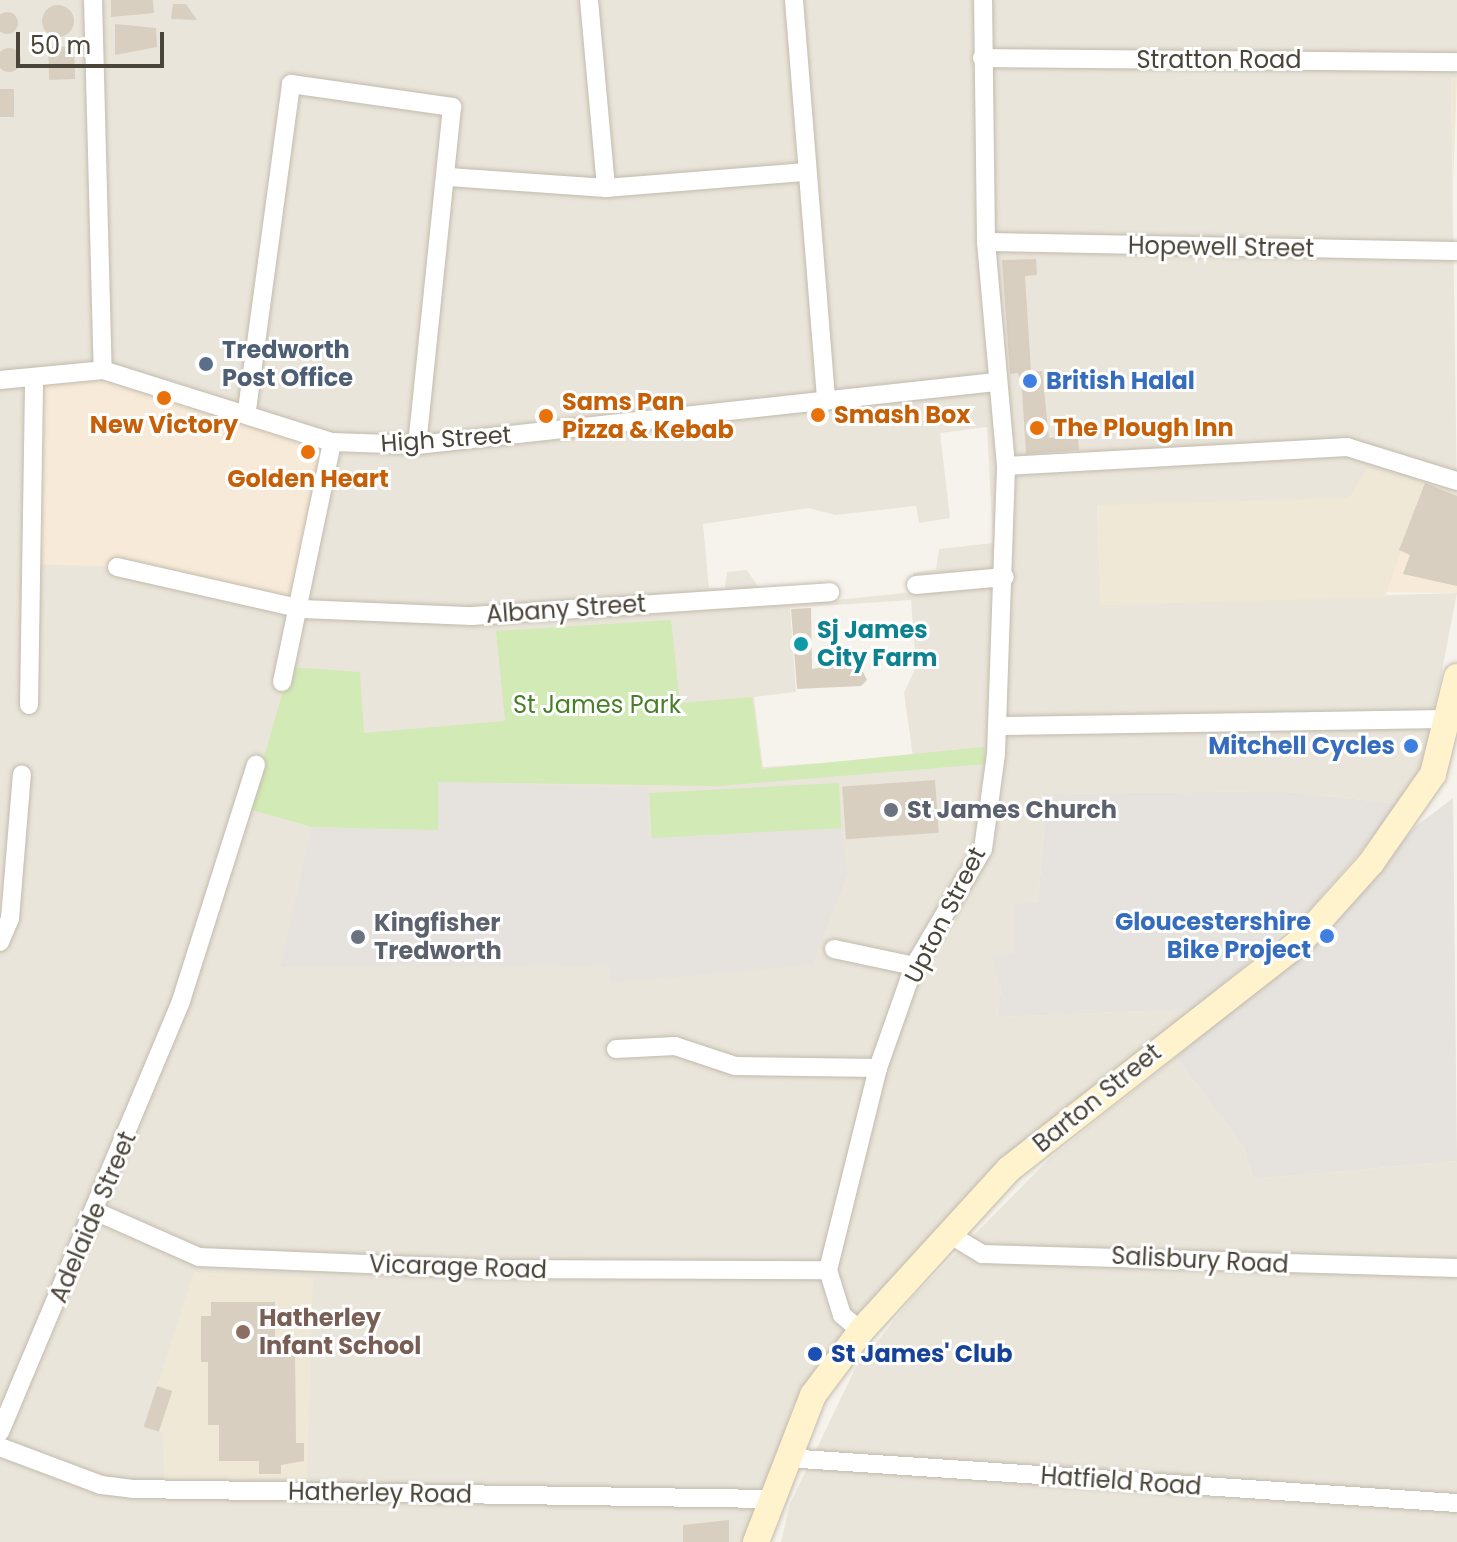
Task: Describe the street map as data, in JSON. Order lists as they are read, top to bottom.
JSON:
{
  "streets": {
    "main road": ["Barton Street"],
    "street": [
      "Stratton Road",
      "Hopewell Street",
      "High Street",
      "Albany Street",
      "Upton Street",
      "Adelaide Street",
      "Salisbury Road",
      "Vicarage Road",
      "Hatfield Road",
      "Hatherley Road"
    ]
  },
  "crossings": [
    ["Stratton Road", "Upton Street"],
    ["Hopewell Street", "Upton Street"],
    ["High Street", "Upton Street"],
    ["Upton Street", "Vicarage Road"],
    ["Barton Street", "Salisbury Road"],
    ["Barton Street", "Hatfield Road"],
    ["Barton Street", "Hatherley Road"],
    ["Adelaide Street", "Vicarage Road"]
  ],
  "parks": ["St James Park"],
  "places": [
    "Tredworth Post Office",
    "British Halal",
    "New Victory",
    "Smash Box",
    "Sams Pan Pizza & Kebab",
    "The Plough Inn",
    "Golden Heart",
    "Sj James City Farm",
    "Mitchell Cycles",
    "St James Church",
    "Gloucestershire Bike Project",
    "Kingfisher Tredworth",
    "Hatherley Infant School",
    "St James' Club"
  ],
  "scale_bar": "50 m"
}
